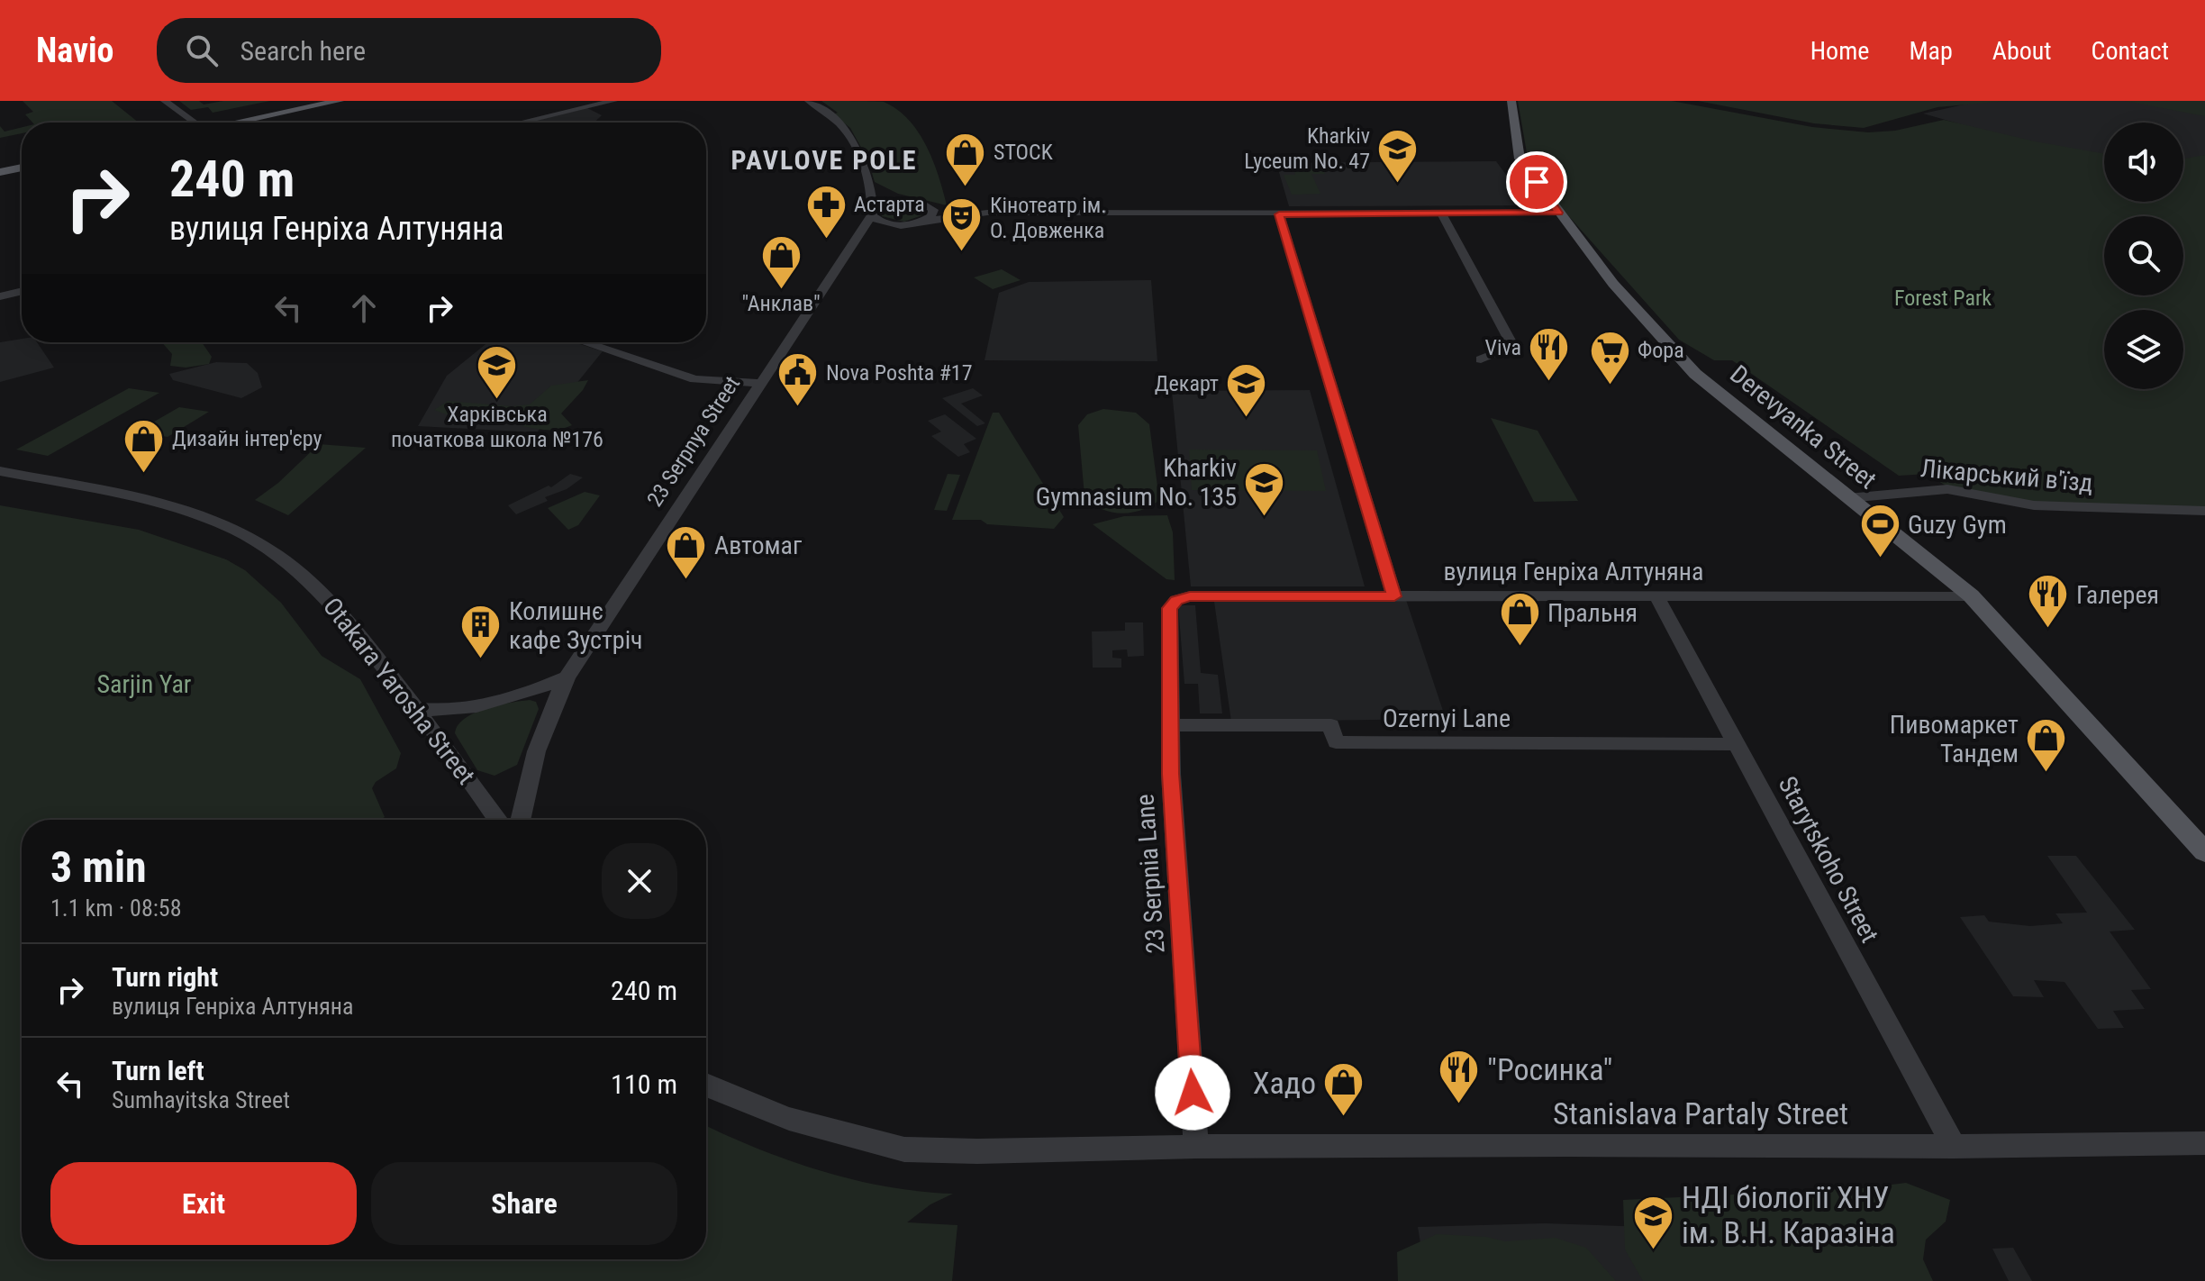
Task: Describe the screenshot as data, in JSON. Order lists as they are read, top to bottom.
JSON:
{
  "streets": {
    "main road": ["Derevyanka Street"],
    "street": [
      "23 Serpnya Street",
      "Лікарський в'їзд",
      "вулиця Генріха Алтуняна",
      "Otakara Yarosha Street",
      "Ozernyi Lane",
      "Starytskoho Street",
      "23 Serpnia Lane",
      "Stanislava Partaly Street"
    ]
  },
  "crossings": [
    ["Derevyanka Street", "Лікарський в'їзд"],
    ["Derevyanka Street", "вулиця Генріха Алтуняна"],
    ["вулиця Генріха Алтуняна", "Starytskoho Street"],
    ["вулиця Генріха Алтуняна", "23 Serpnia Lane"],
    ["Ozernyi Lane", "Starytskoho Street"],
    ["Ozernyi Lane", "23 Serpnia Lane"],
    ["Starytskoho Street", "Stanislava Partaly Street"],
    ["23 Serpnia Lane", "Stanislava Partaly Street"]
  ],
  "districts": ["PAVLOVE POLE"],
  "parks": ["Forest Park", "Sarjin Yar"],
  "places": {
    "school or university": [
      "Kharkiv Lyceum No. 47",
      "Харківська початкова школа №176",
      "Декарт",
      "Kharkiv Gymnasium No. 135",
      "НДІ біології ХНУ ім. В.Н. Каразіна"
    ],
    "shop": [
      "STOCK",
      "\"Анклав\"",
      "Дизайн інтер'єру",
      "Автомаг",
      "Пральня",
      "Пивомаркет Тандем",
      "Хадо"
    ],
    "pharmacy": ["Астарта"],
    "theatre": ["Кінотеатр ім. О. Довженка"],
    "restaurant": ["Viva", "Галерея", "\"Росинка\""],
    "supermarket": ["Фора"],
    "public building": ["Nova Poshta #17"],
    "sports": ["Guzy Gym"],
    "building": ["Колишнє кафе Зустріч"]
  },
  "page": {
    "header": "Navio",
    "search": "Search here",
    "nav": [
      "Home",
      "Map",
      "About",
      "Contact"
    ],
    "turn": ["240 m", "вулиця Генріха Алтуняна"],
    "heading": ["3 min", "1.1 km · 08:58"],
    "list": [
      {
        "name": "Turn right",
        "note": "вулиця Генріха Алтуняна",
        "value": "240 m"
      },
      {
        "name": "Turn left",
        "note": "Sumhayitska Street",
        "value": "110 m"
      }
    ],
    "buttons": ["Exit", "Share"]
  }
}
